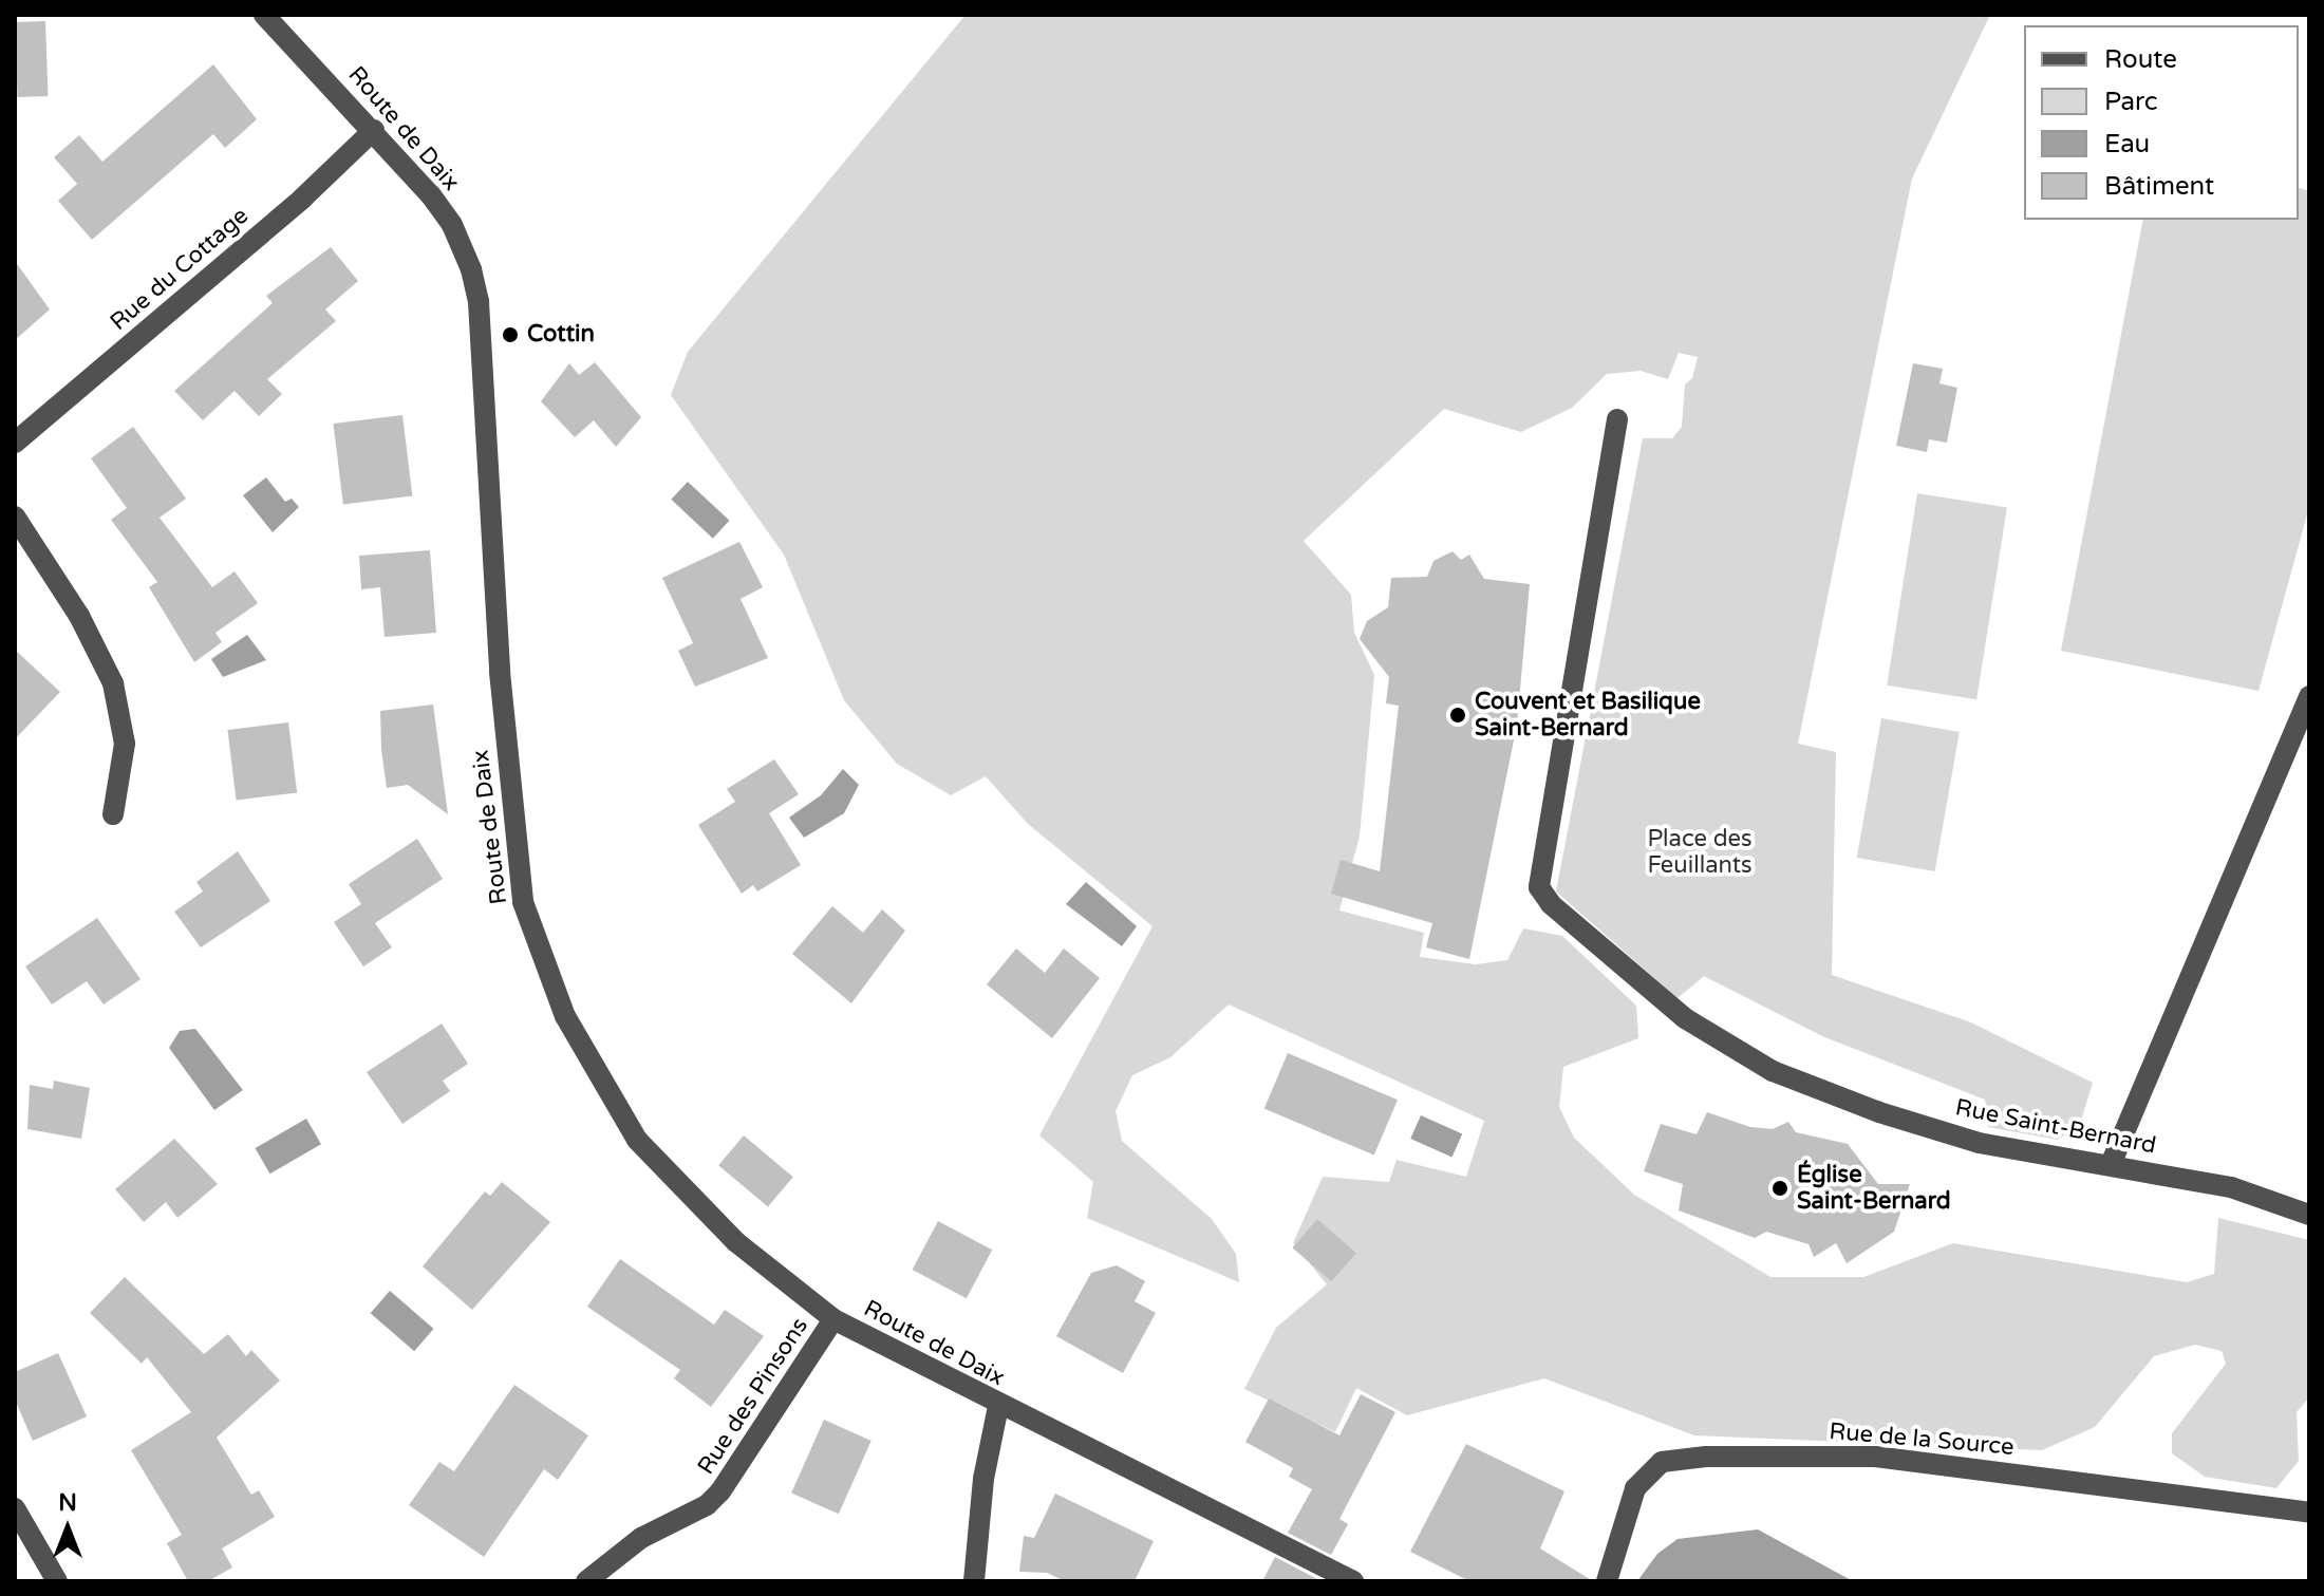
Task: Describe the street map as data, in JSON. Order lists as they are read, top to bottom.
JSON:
{
  "streets": {
    "street": [
      "Route de Daix",
      "Rue du Cottage",
      "Rue Saint-Bernard",
      "Rue des Pinsons",
      "Rue de la Source"
    ]
  },
  "crossings": [
    ["Route de Daix", "Rue du Cottage"],
    ["Route de Daix", "Rue des Pinsons"]
  ],
  "parks": ["Place des Feuillants"],
  "places": ["Cottin", "Couvent et Basilique Saint-Bernard", "Église Saint-Bernard"],
  "legend": [
    "Route",
    "Parc",
    "Eau",
    "Bâtiment"
  ],
  "north": "top"
}
